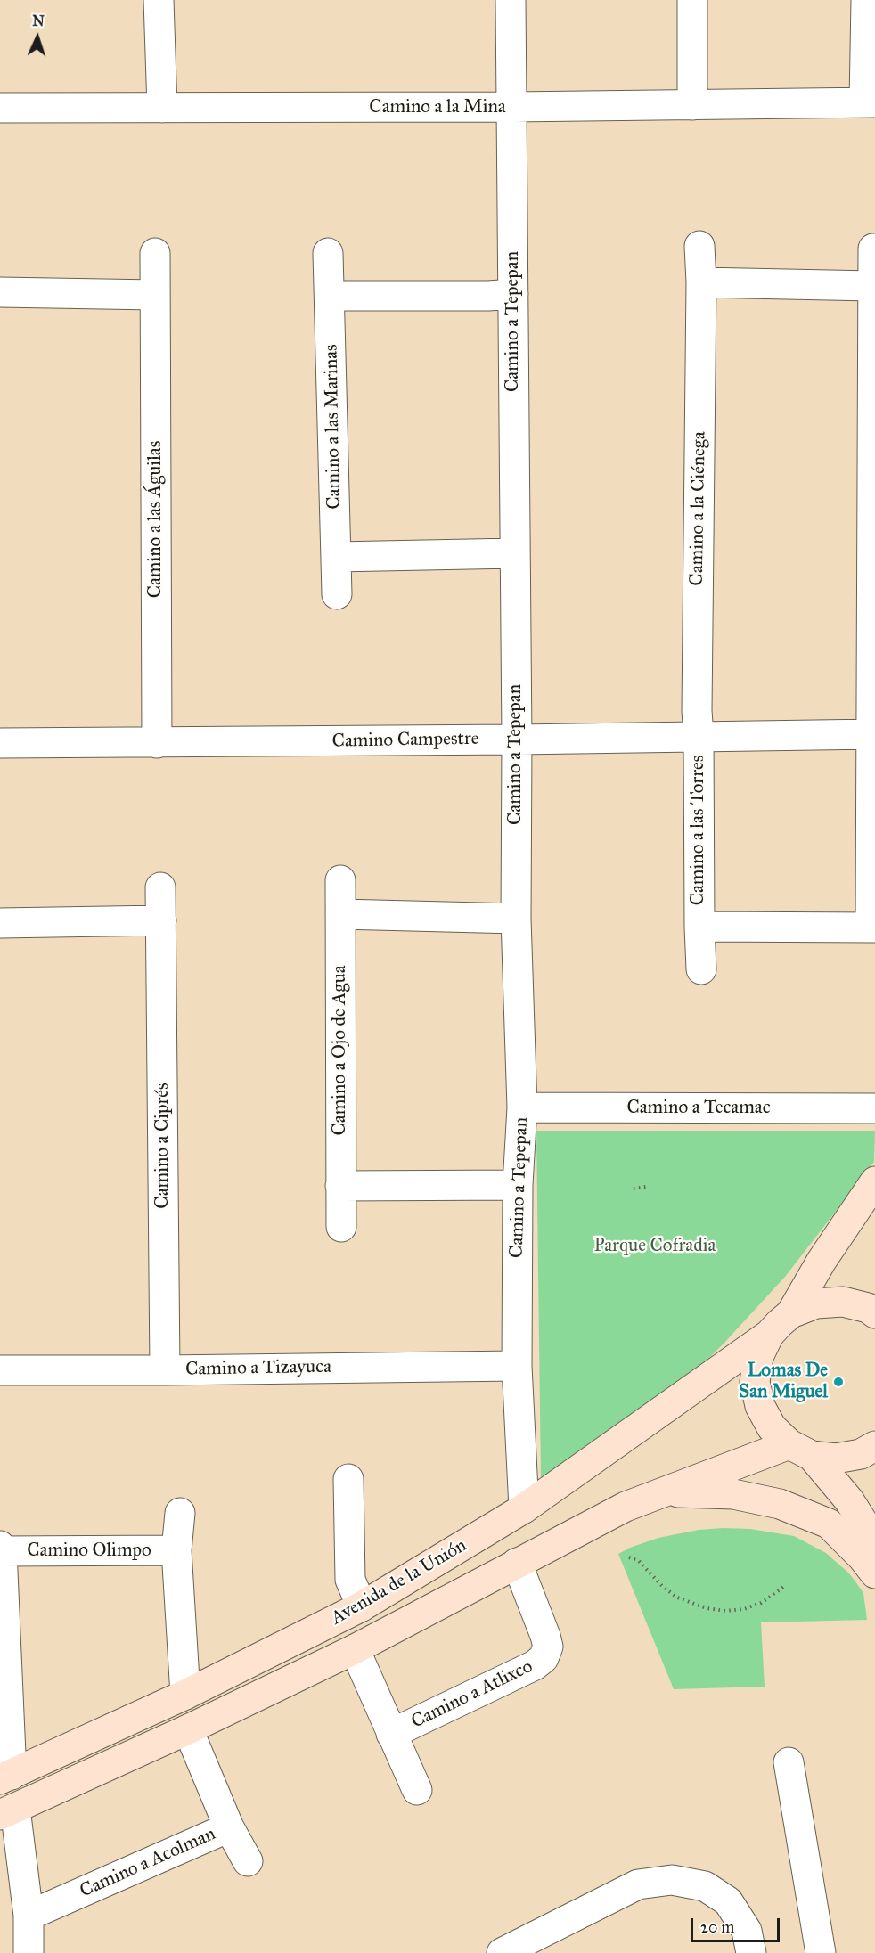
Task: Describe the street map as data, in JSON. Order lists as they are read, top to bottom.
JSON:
{
  "streets": {
    "main road": ["Avenida de la Unión"],
    "street": [
      "Camino a la Mina",
      "Camino a Tepepan",
      "Camino a las Marinas",
      "Camino a la Ciénega",
      "Camino a las Águilas",
      "Camino Campestre",
      "Camino a las Torres",
      "Camino a Ojo de Agua",
      "Camino a Tecamac",
      "Camino a Ciprés",
      "Camino a Tizayuca",
      "Camino Olimpo",
      "Camino a Atlixco",
      "Camino a Acolman"
    ]
  },
  "crossings": [
    ["Camino a la Mina", "Camino a Tepepan"],
    ["Camino a Tepepan", "Camino Campestre"],
    ["Camino a Tepepan", "Camino a Tecamac"],
    ["Camino a Tepepan", "Camino a Tizayuca"],
    ["Camino a Tepepan", "Avenida de la Unión"],
    ["Camino a la Ciénega", "Camino Campestre"],
    ["Camino a la Ciénega", "Camino a las Torres"],
    ["Camino a las Águilas", "Camino Campestre"],
    ["Camino Campestre", "Camino a las Torres"],
    ["Camino a Ciprés", "Camino a Tizayuca"],
    ["Camino Olimpo", "Avenida de la Unión"],
    ["Avenida de la Unión", "Camino a Atlixco"],
    ["Avenida de la Unión", "Camino a Acolman"]
  ],
  "parks": ["Parque Cofradia"],
  "places": ["Lomas De San Miguel"],
  "scale_bar": "20 m",
  "north": "top"
}
